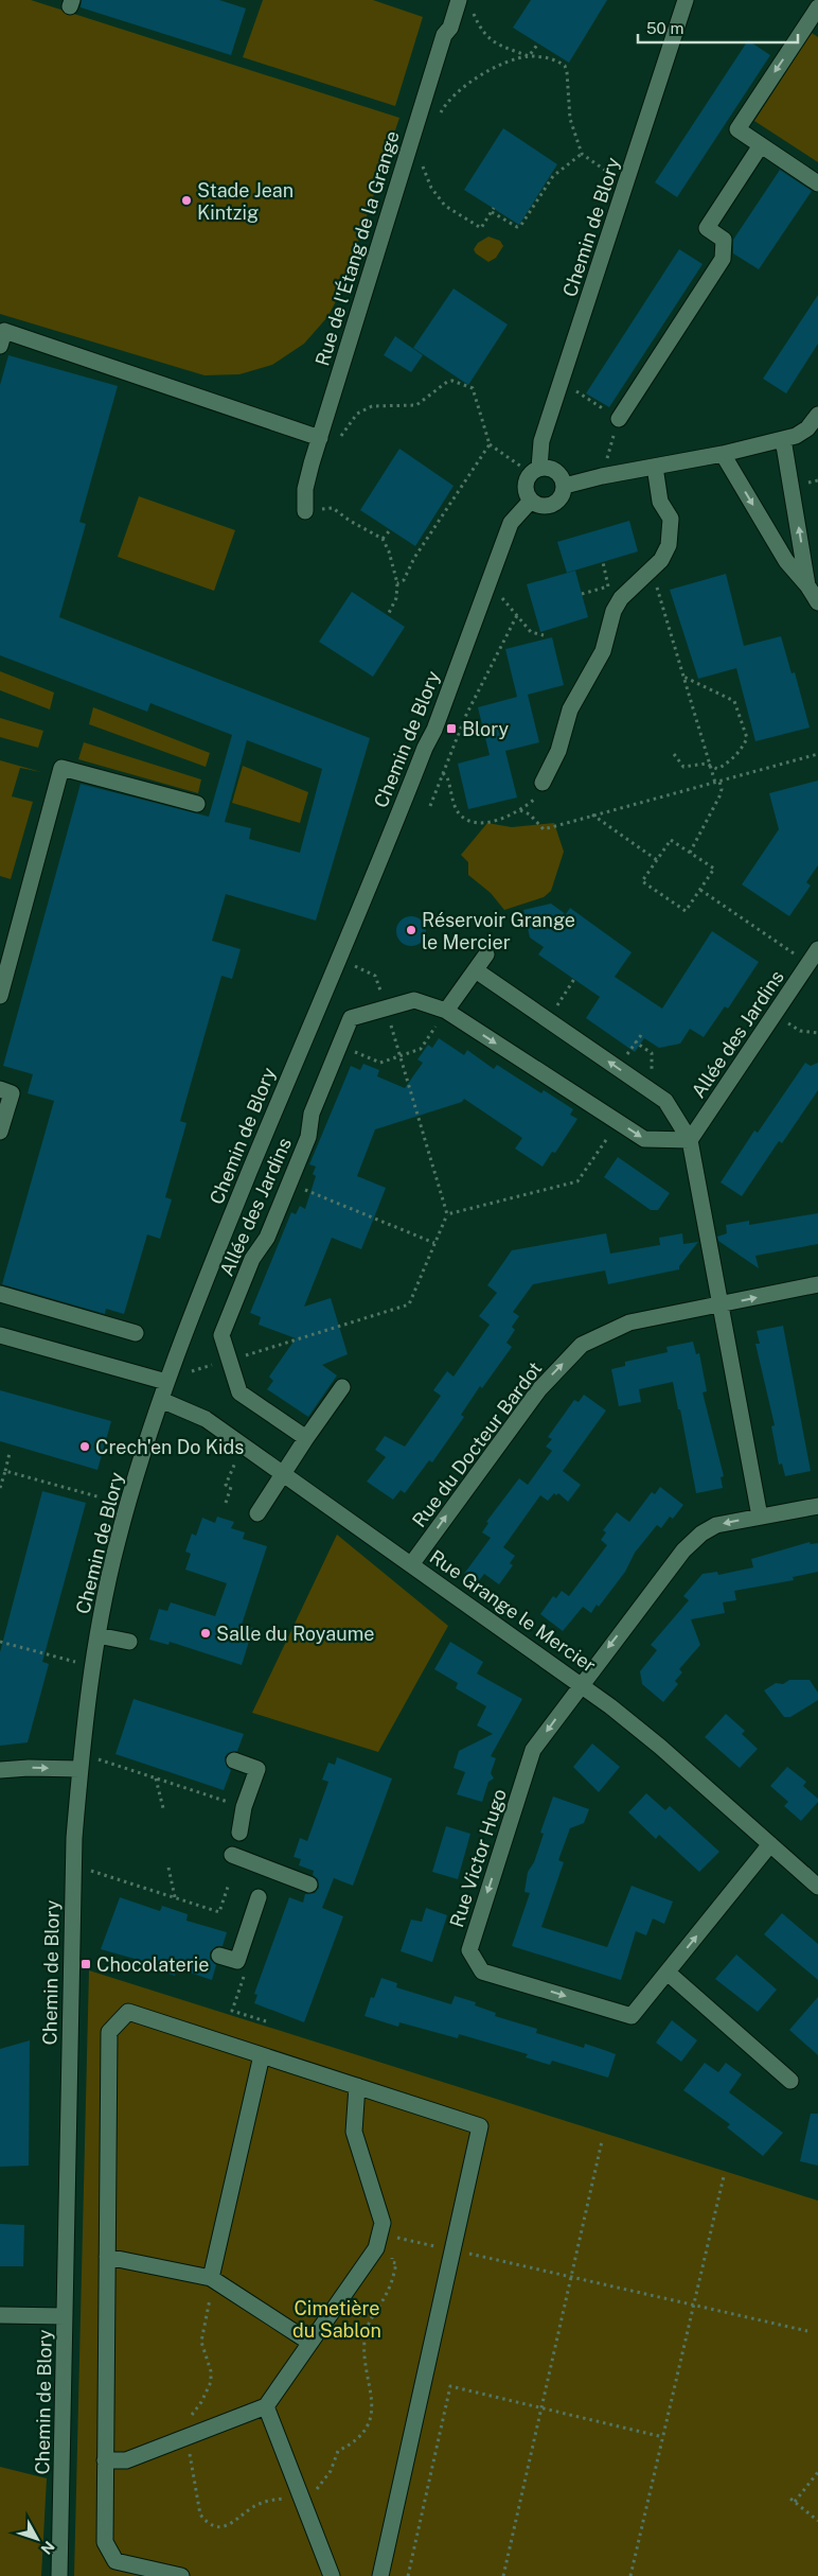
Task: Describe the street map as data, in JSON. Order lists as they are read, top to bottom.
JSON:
{
  "streets": {
    "street": [
      "Chemin de Blory",
      "Rue de l'Étang de la Grange",
      "Allée des Jardins",
      "Rue du Docteur Bardot",
      "Rue Grange le Mercier",
      "Rue Victor Hugo"
    ]
  },
  "crossings": [
    ["Chemin de Blory", "Rue Grange le Mercier"],
    ["Rue du Docteur Bardot", "Rue Grange le Mercier"],
    ["Rue Grange le Mercier", "Rue Victor Hugo"]
  ],
  "one_way": ["Rue du Docteur Bardot"],
  "parks": ["Cimetière du Sablon"],
  "places": {
    "other": [
      "Stade Jean Kintzig",
      "Réservoir Grange le Mercier",
      "Crech'en Do Kids",
      "Salle du Royaume"
    ],
    "transit": ["Blory", "Chocolaterie"]
  },
  "scale_bar": "50 m",
  "north": "bottom right"
}
